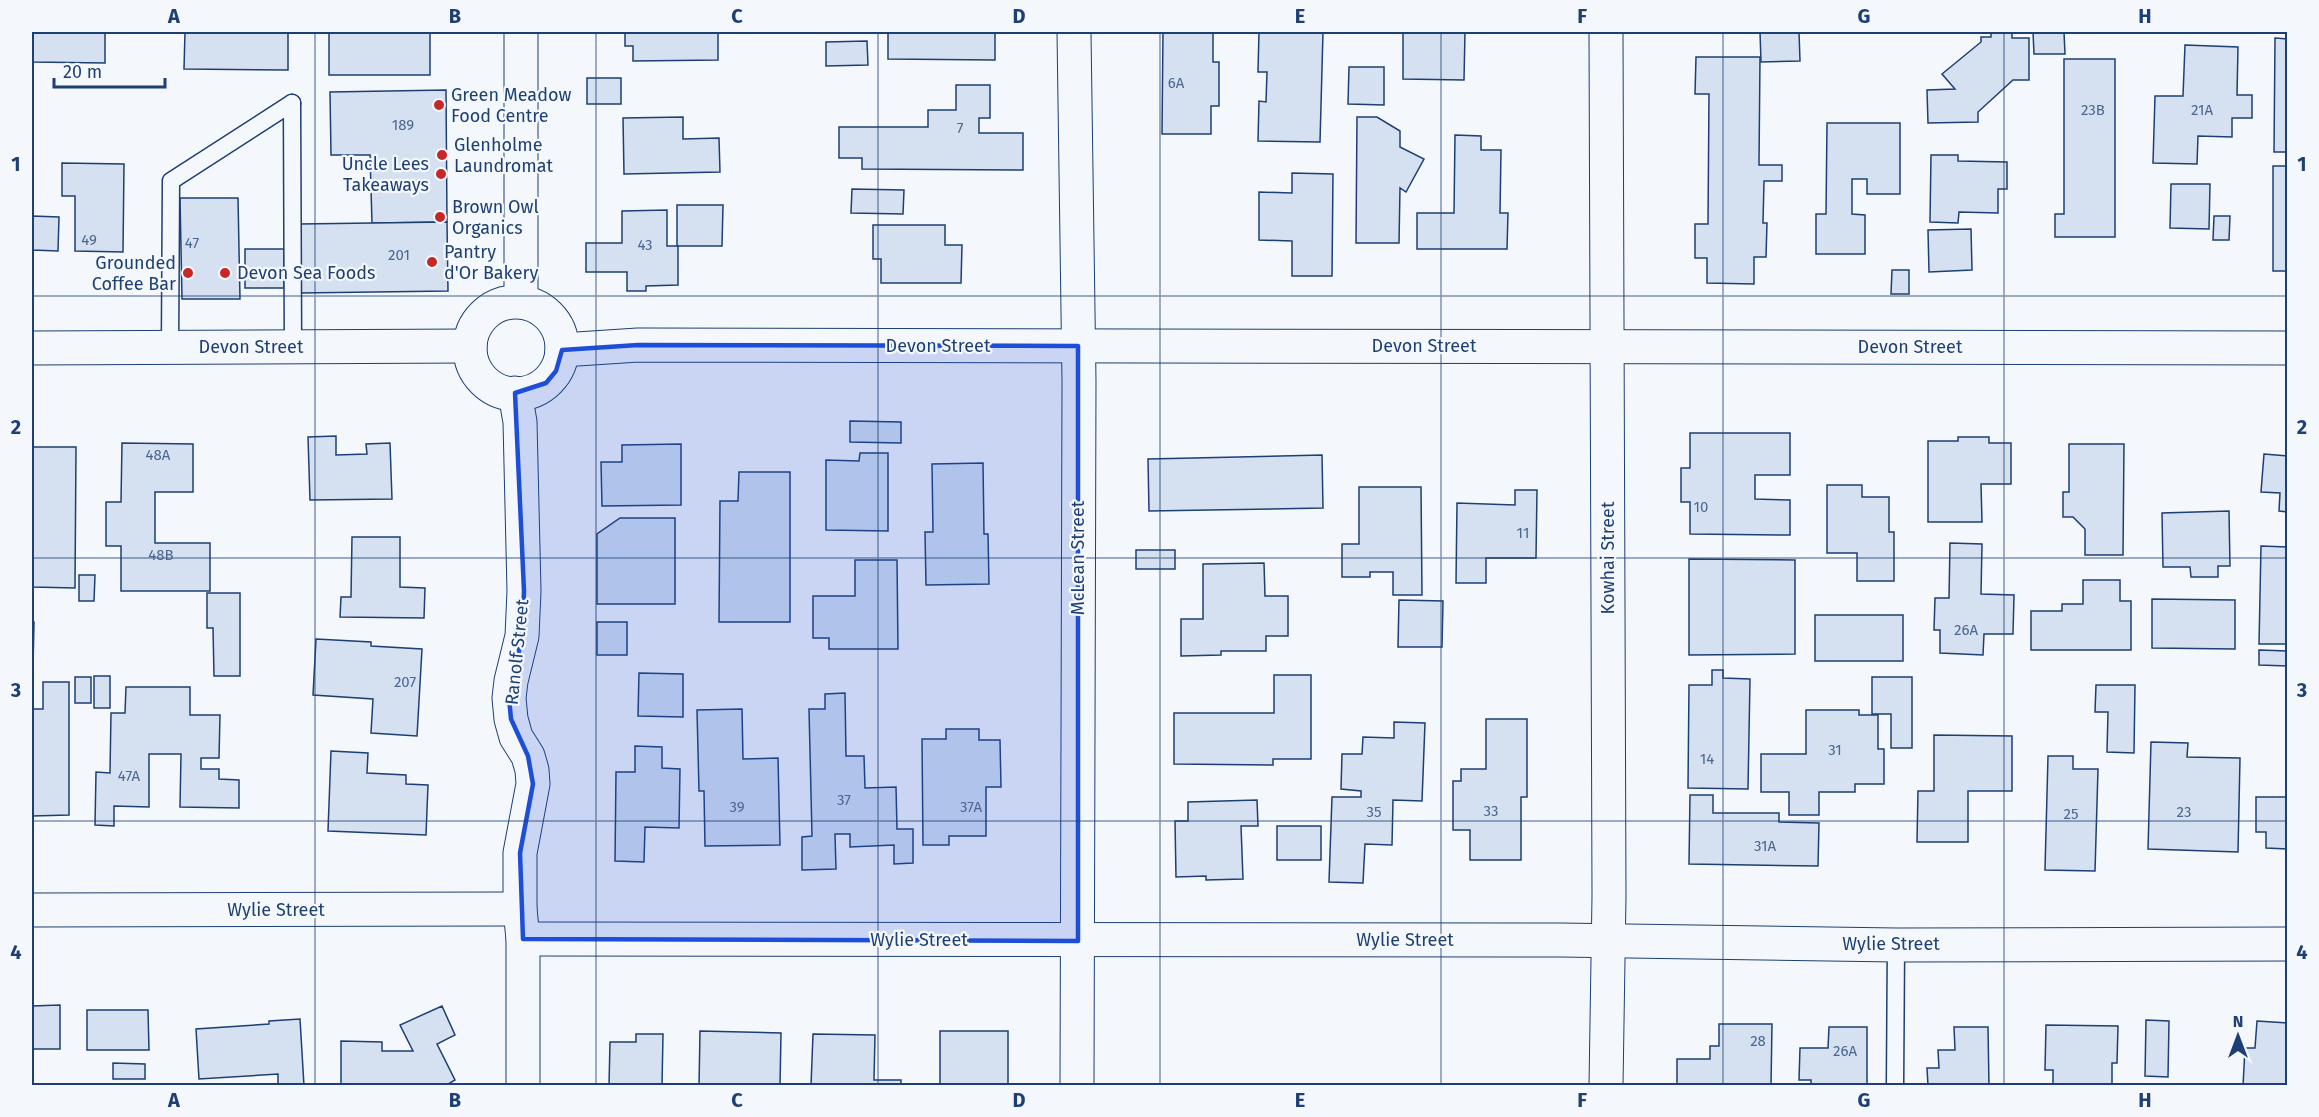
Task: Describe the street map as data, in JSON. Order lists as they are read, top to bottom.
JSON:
{
  "streets": {
    "street": [
      "Devon Street",
      "McLean Street",
      "Kowhai Street",
      "Ranolf Street",
      "Wylie Street"
    ]
  },
  "crossings": [
    ["Devon Street", "McLean Street"],
    ["Devon Street", "Kowhai Street"],
    ["Devon Street", "Ranolf Street"],
    ["McLean Street", "Wylie Street"],
    ["Kowhai Street", "Wylie Street"],
    ["Ranolf Street", "Wylie Street"]
  ],
  "places": [
    "Green Meadow Food Centre",
    "Glenholme Laundromat",
    "Uncle Lees Takeaways",
    "Brown Owl Organics",
    "Pantry d'Or Bakery",
    "Grounded Coffee Bar",
    "Devon Sea Foods"
  ],
  "house_numbers": [
    "6A",
    "23B",
    "21A",
    "189",
    "7",
    "49",
    "47",
    "43",
    "201",
    "48A",
    "10",
    "11",
    "48B",
    "26A",
    "207",
    "31",
    "14",
    "47A",
    "37",
    "39",
    "37A",
    "33",
    "35",
    "23",
    "25",
    "31A",
    "28",
    "26A"
  ],
  "scale_bar": "20 m",
  "north": "top",
  "grid": {
    "columns": [
      "A",
      "B",
      "C",
      "D",
      "E",
      "F",
      "G",
      "H"
    ],
    "rows": [
      "1",
      "2",
      "3",
      "4"
    ]
  }
}
